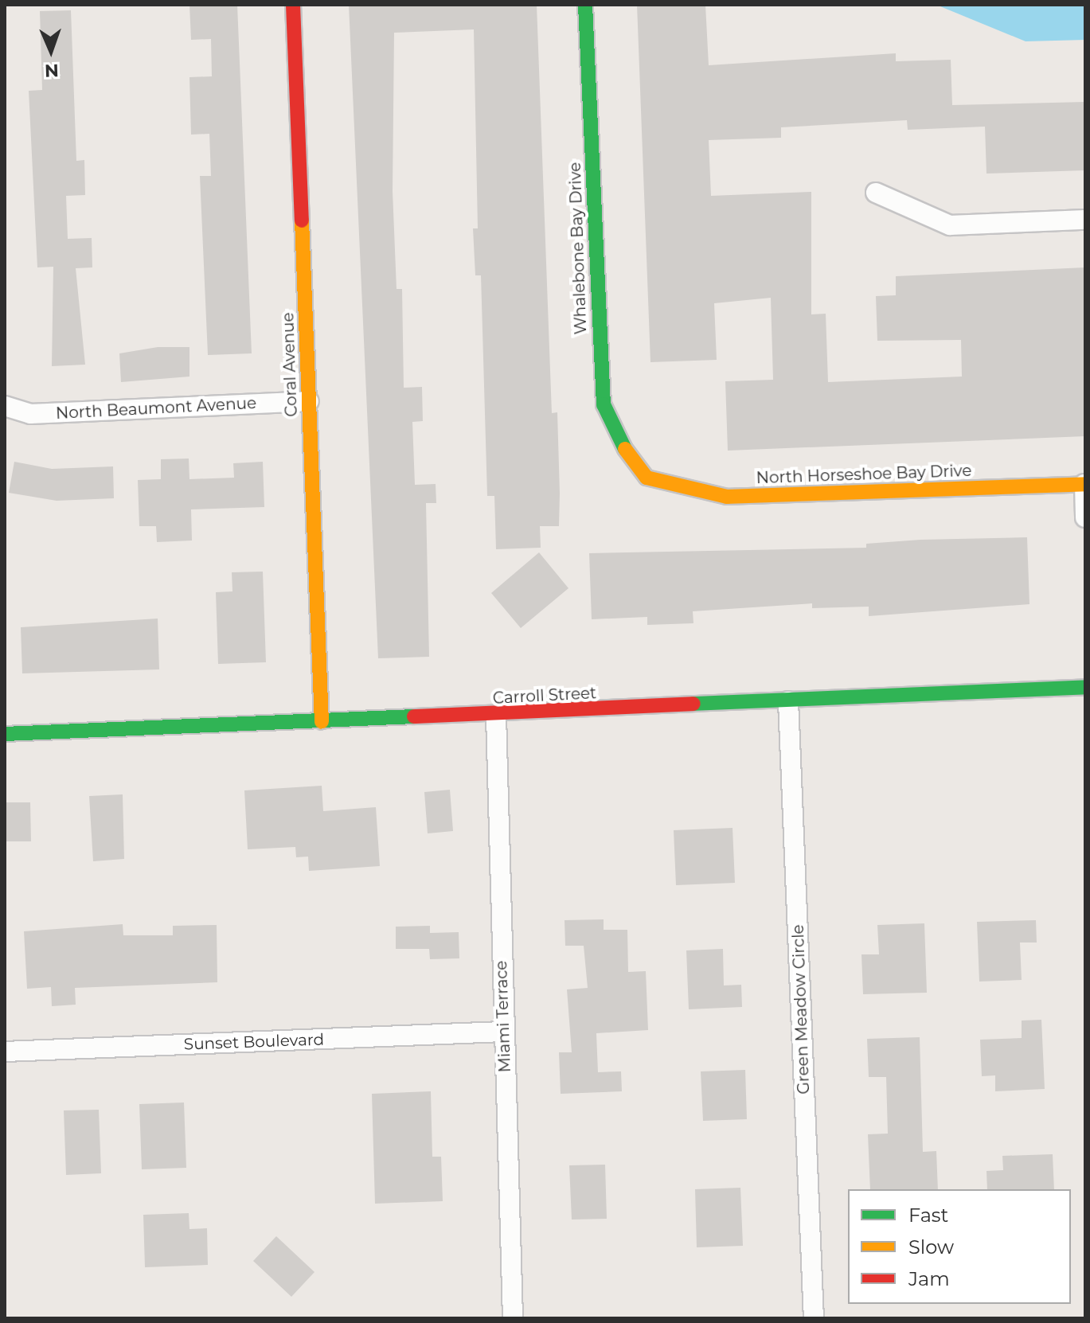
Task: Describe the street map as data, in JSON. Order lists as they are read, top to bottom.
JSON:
{
  "streets": {
    "street": [
      "Whalebone Bay Drive",
      "Coral Avenue",
      "North Beaumont Avenue",
      "North Horseshoe Bay Drive",
      "Carroll Street",
      "Green Meadow Circle",
      "Miami Terrace",
      "Sunset Boulevard"
    ]
  },
  "crossings": [
    ["Whalebone Bay Drive", "North Horseshoe Bay Drive"],
    ["Coral Avenue", "North Beaumont Avenue"],
    ["Coral Avenue", "Carroll Street"],
    ["Carroll Street", "Green Meadow Circle"],
    ["Carroll Street", "Miami Terrace"],
    ["Miami Terrace", "Sunset Boulevard"]
  ],
  "legend": ["Fast", "Slow", "Jam"],
  "north": "bottom"
}
